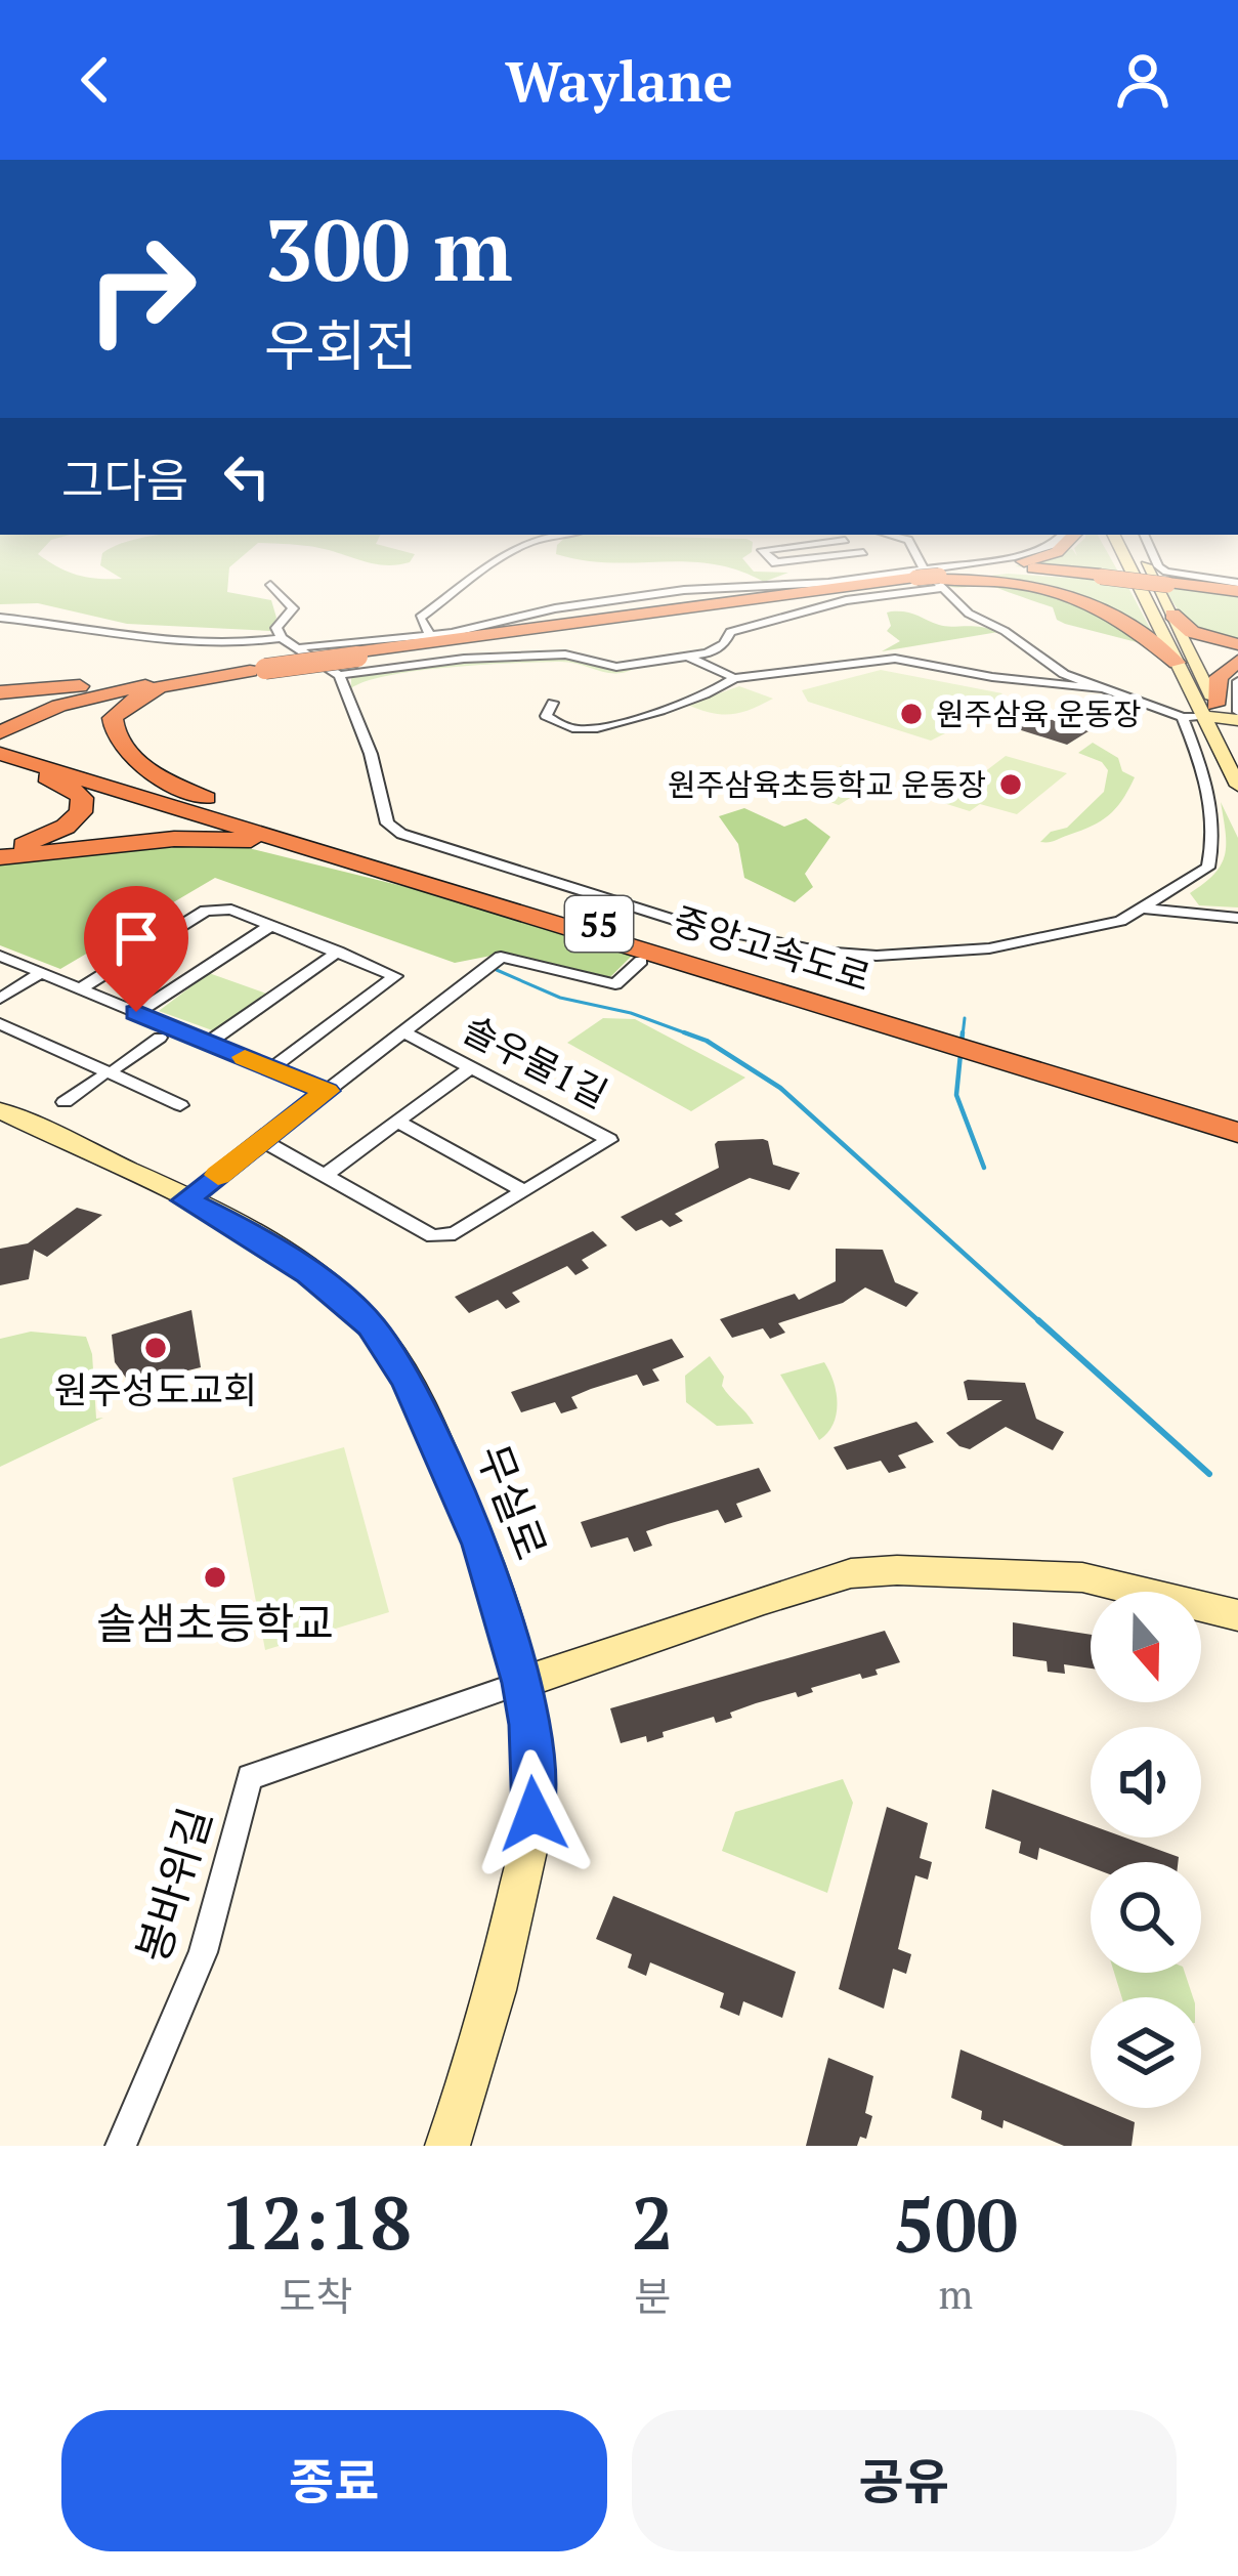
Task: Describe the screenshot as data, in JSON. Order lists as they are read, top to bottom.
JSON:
{
  "streets": {
    "highway": ["55", "중앙고속도로"],
    "street": ["솔우물1길", "무실로", "봉바위길"]
  },
  "crossings": [
    ["무실로", "봉바위길"]
  ],
  "places": [
    "원주삼육 운동장",
    "원주삼육초등학교 운동장",
    "원주성도교회",
    "솔샘초등학교"
  ],
  "north": "bottom",
  "page": {
    "header": "Waylane",
    "turn": ["300 m", "우회전"],
    "then": "그다음",
    "eta": [
      "12:18",
      "도착",
      "2",
      "분",
      "500",
      "m"
    ],
    "buttons": ["종료", "공유"]
  }
}
